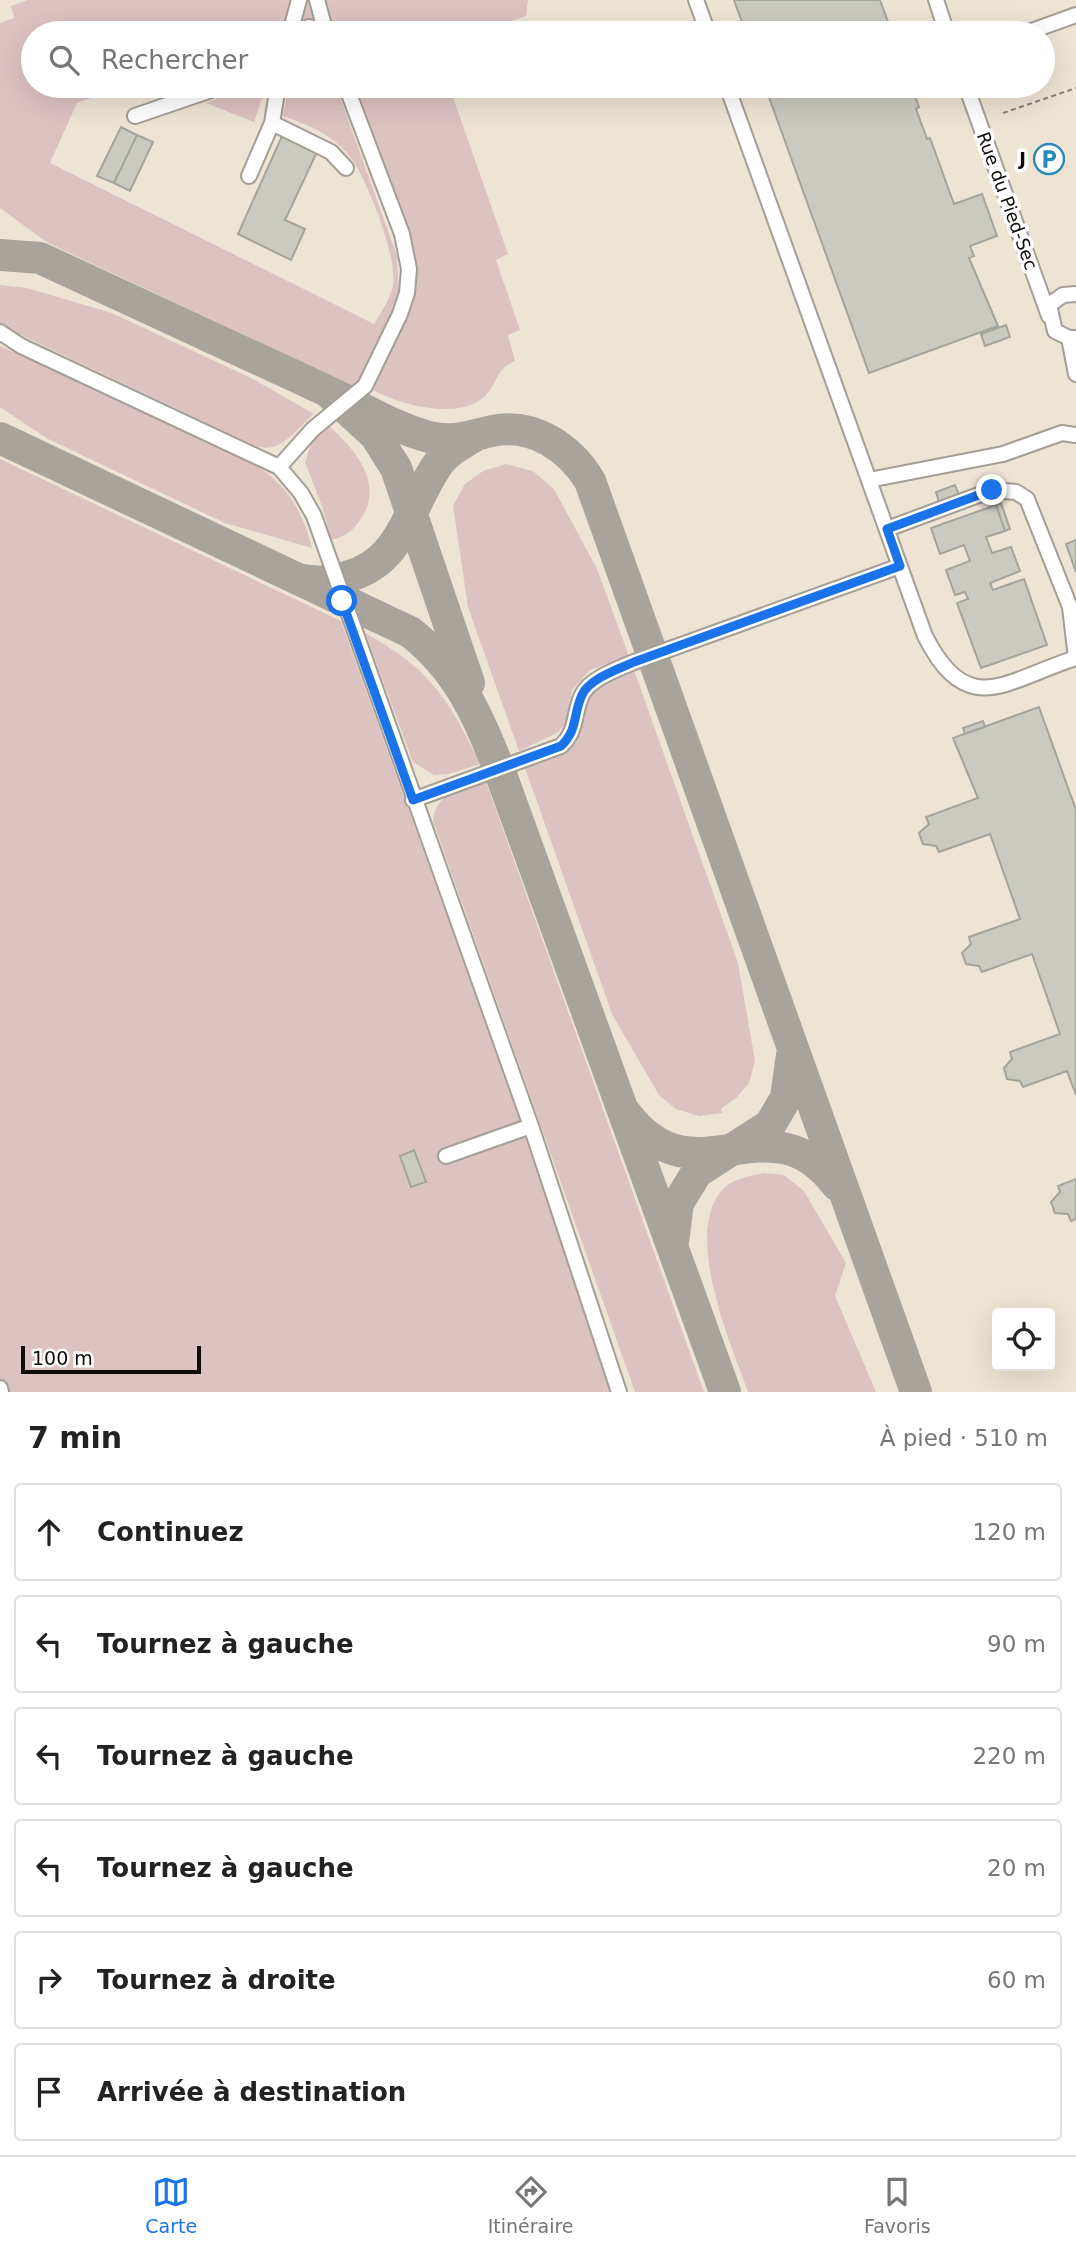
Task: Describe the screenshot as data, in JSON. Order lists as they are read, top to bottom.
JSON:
{
  "streets": {
    "street": ["Rue du Pied-Sec"]
  },
  "places": {
    "parking": ["J"]
  },
  "scale_bar": "100 m",
  "page": {
    "search": "Rechercher",
    "scale": "100 m",
    "heading": ["7 min", "À pied · 510 m"],
    "list": [
      ["Continuez", "120 m"],
      ["Tournez à gauche", "90 m"],
      ["Tournez à gauche", "220 m"],
      ["Tournez à gauche", "20 m"],
      ["Tournez à droite", "60 m"],
      "Arrivée à destination"
    ],
    "nav": ["Carte", "Itinéraire", "Favoris"]
  }
}
